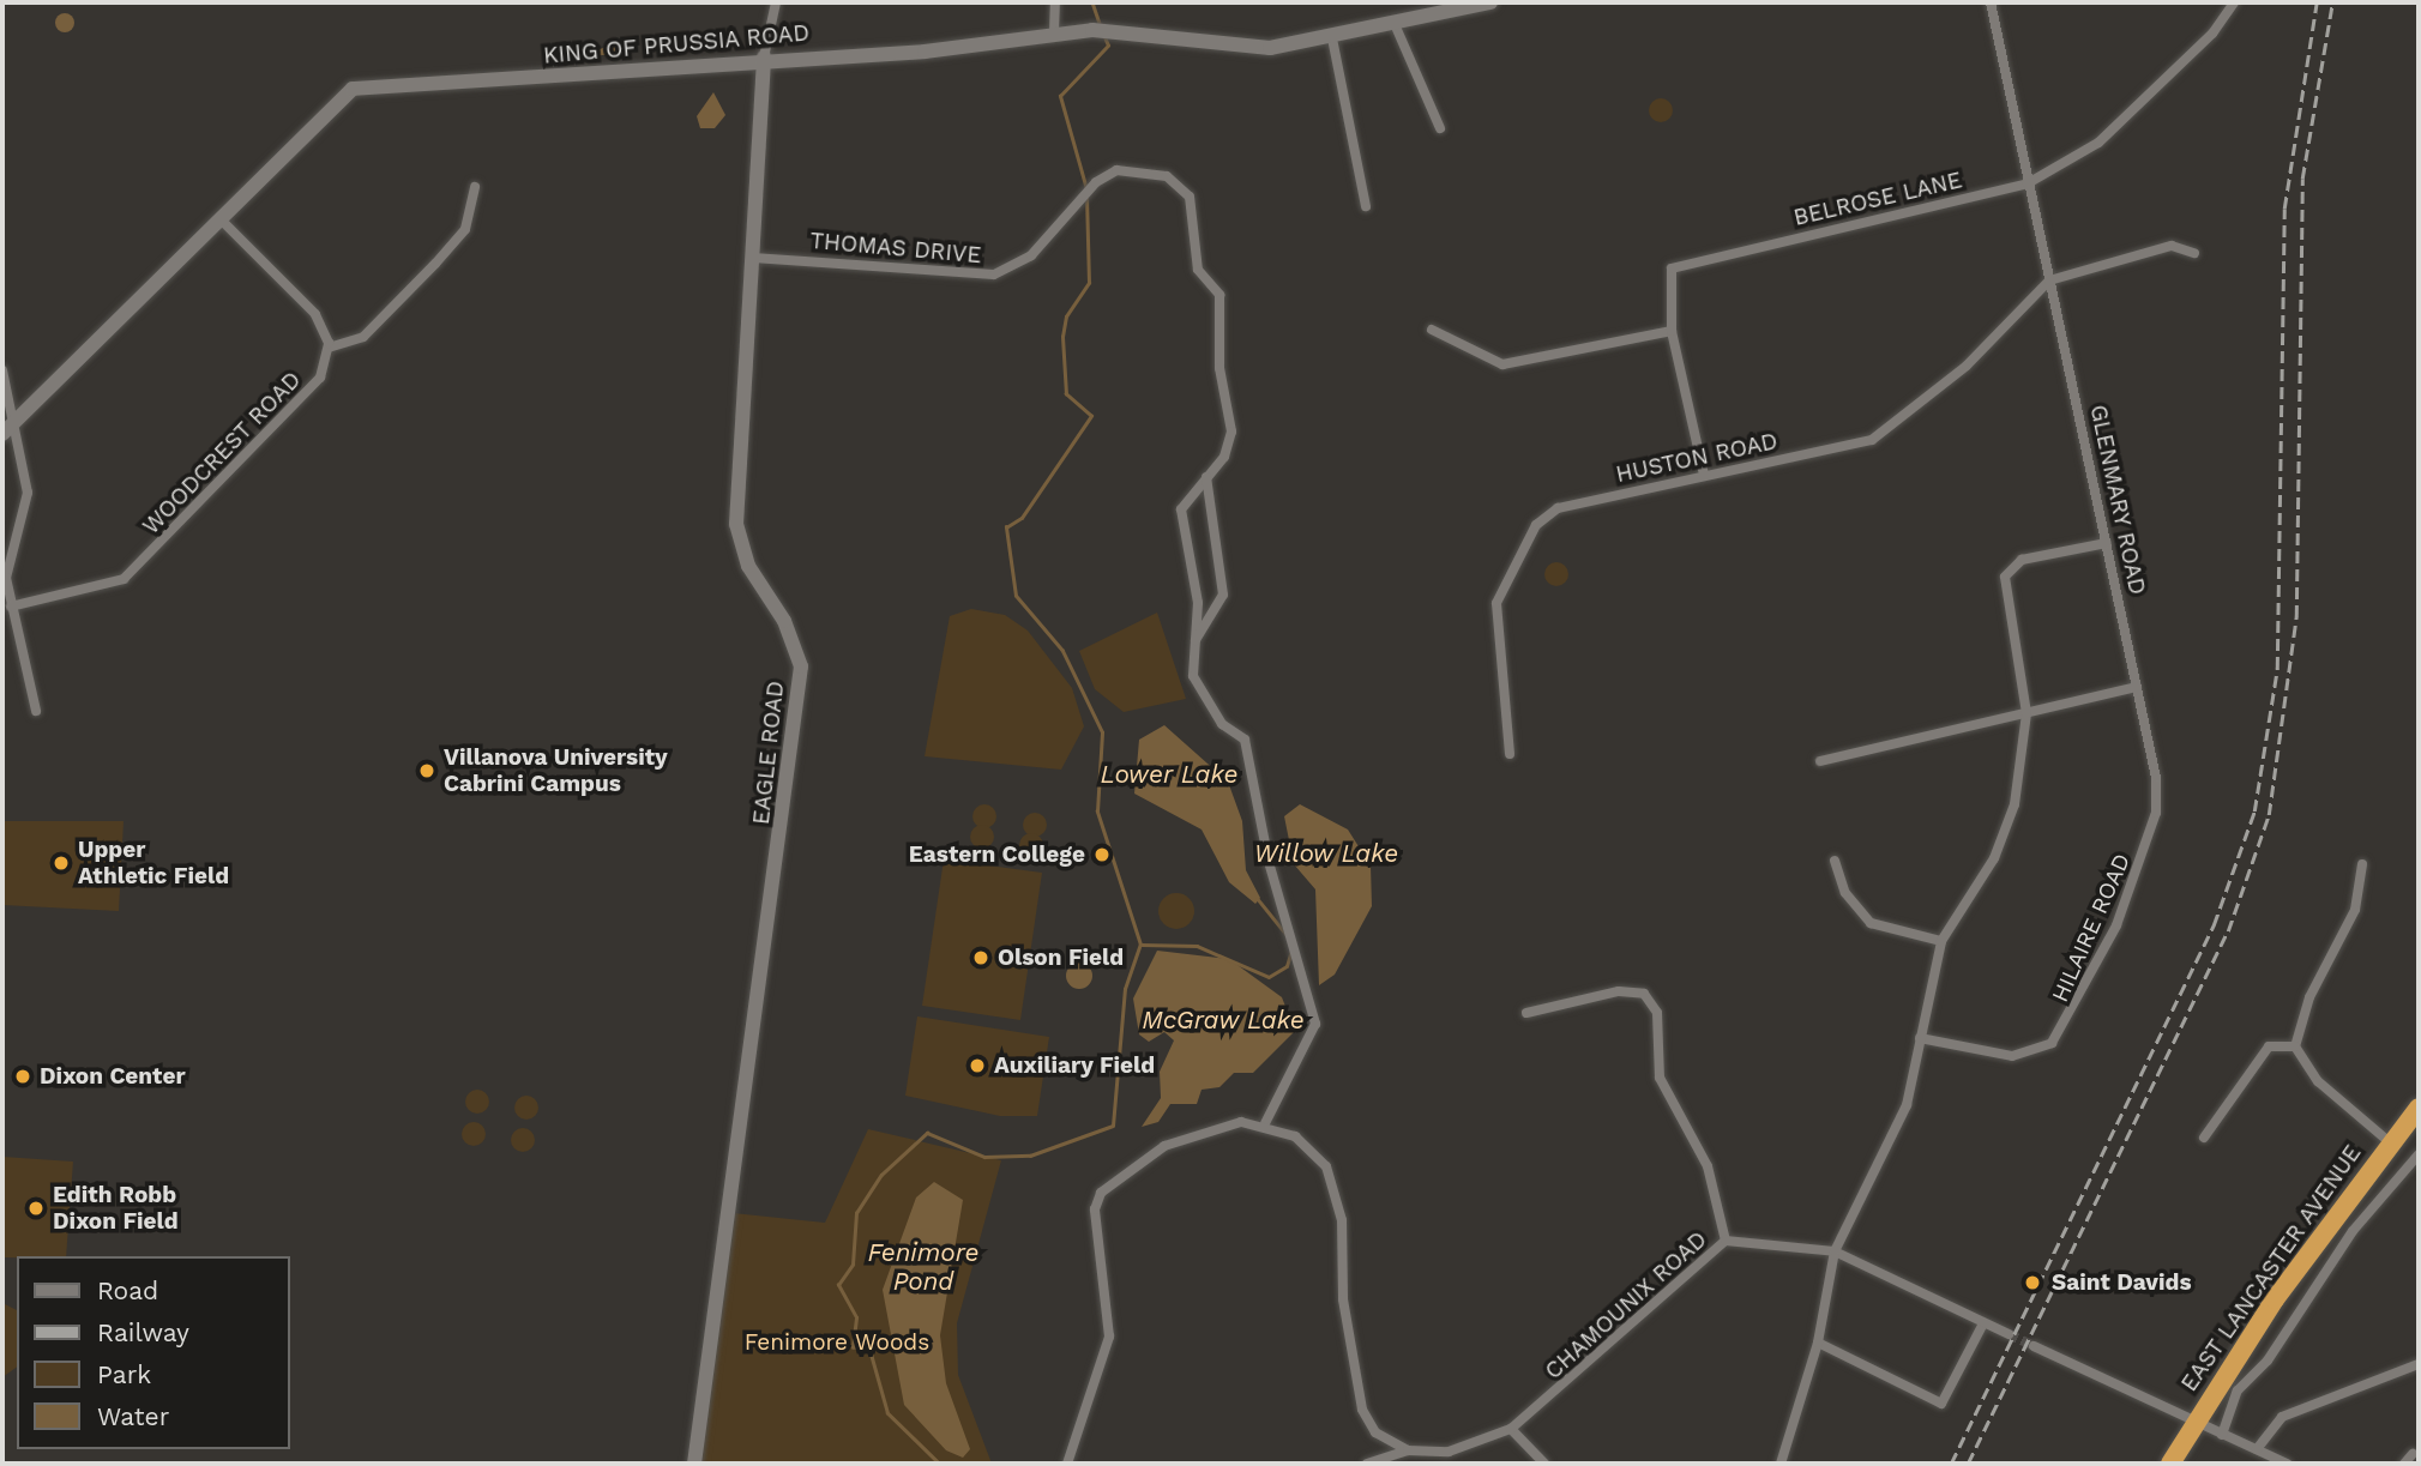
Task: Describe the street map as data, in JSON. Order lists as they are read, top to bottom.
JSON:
{
  "streets": {
    "highway": ["EAST LANCASTER AVENUE"],
    "street": [
      "KING OF PRUSSIA ROAD",
      "BELROSE LANE",
      "THOMAS DRIVE",
      "WOODCREST ROAD",
      "HUSTON ROAD",
      "GLENMARY ROAD",
      "EAGLE ROAD",
      "HILAIRE ROAD",
      "CHAMOUNIX ROAD"
    ]
  },
  "crossings": [
    ["KING OF PRUSSIA ROAD", "EAGLE ROAD"],
    ["BELROSE LANE", "HUSTON ROAD"],
    ["BELROSE LANE", "GLENMARY ROAD"],
    ["THOMAS DRIVE", "EAGLE ROAD"],
    ["HUSTON ROAD", "GLENMARY ROAD"],
    ["GLENMARY ROAD", "HILAIRE ROAD"]
  ],
  "water": [
    "Lower Lake",
    "Willow Lake",
    "McGraw Lake",
    "Fenimore Pond"
  ],
  "parks": ["Fenimore Woods"],
  "places": [
    "Villanova University Cabrini Campus",
    "Eastern College",
    "Upper Athletic Field",
    "Olson Field",
    "Auxiliary Field",
    "Dixon Center",
    "Edith Robb Dixon Field",
    "Saint Davids"
  ],
  "legend": [
    "Road",
    "Railway",
    "Park",
    "Water"
  ]
}
